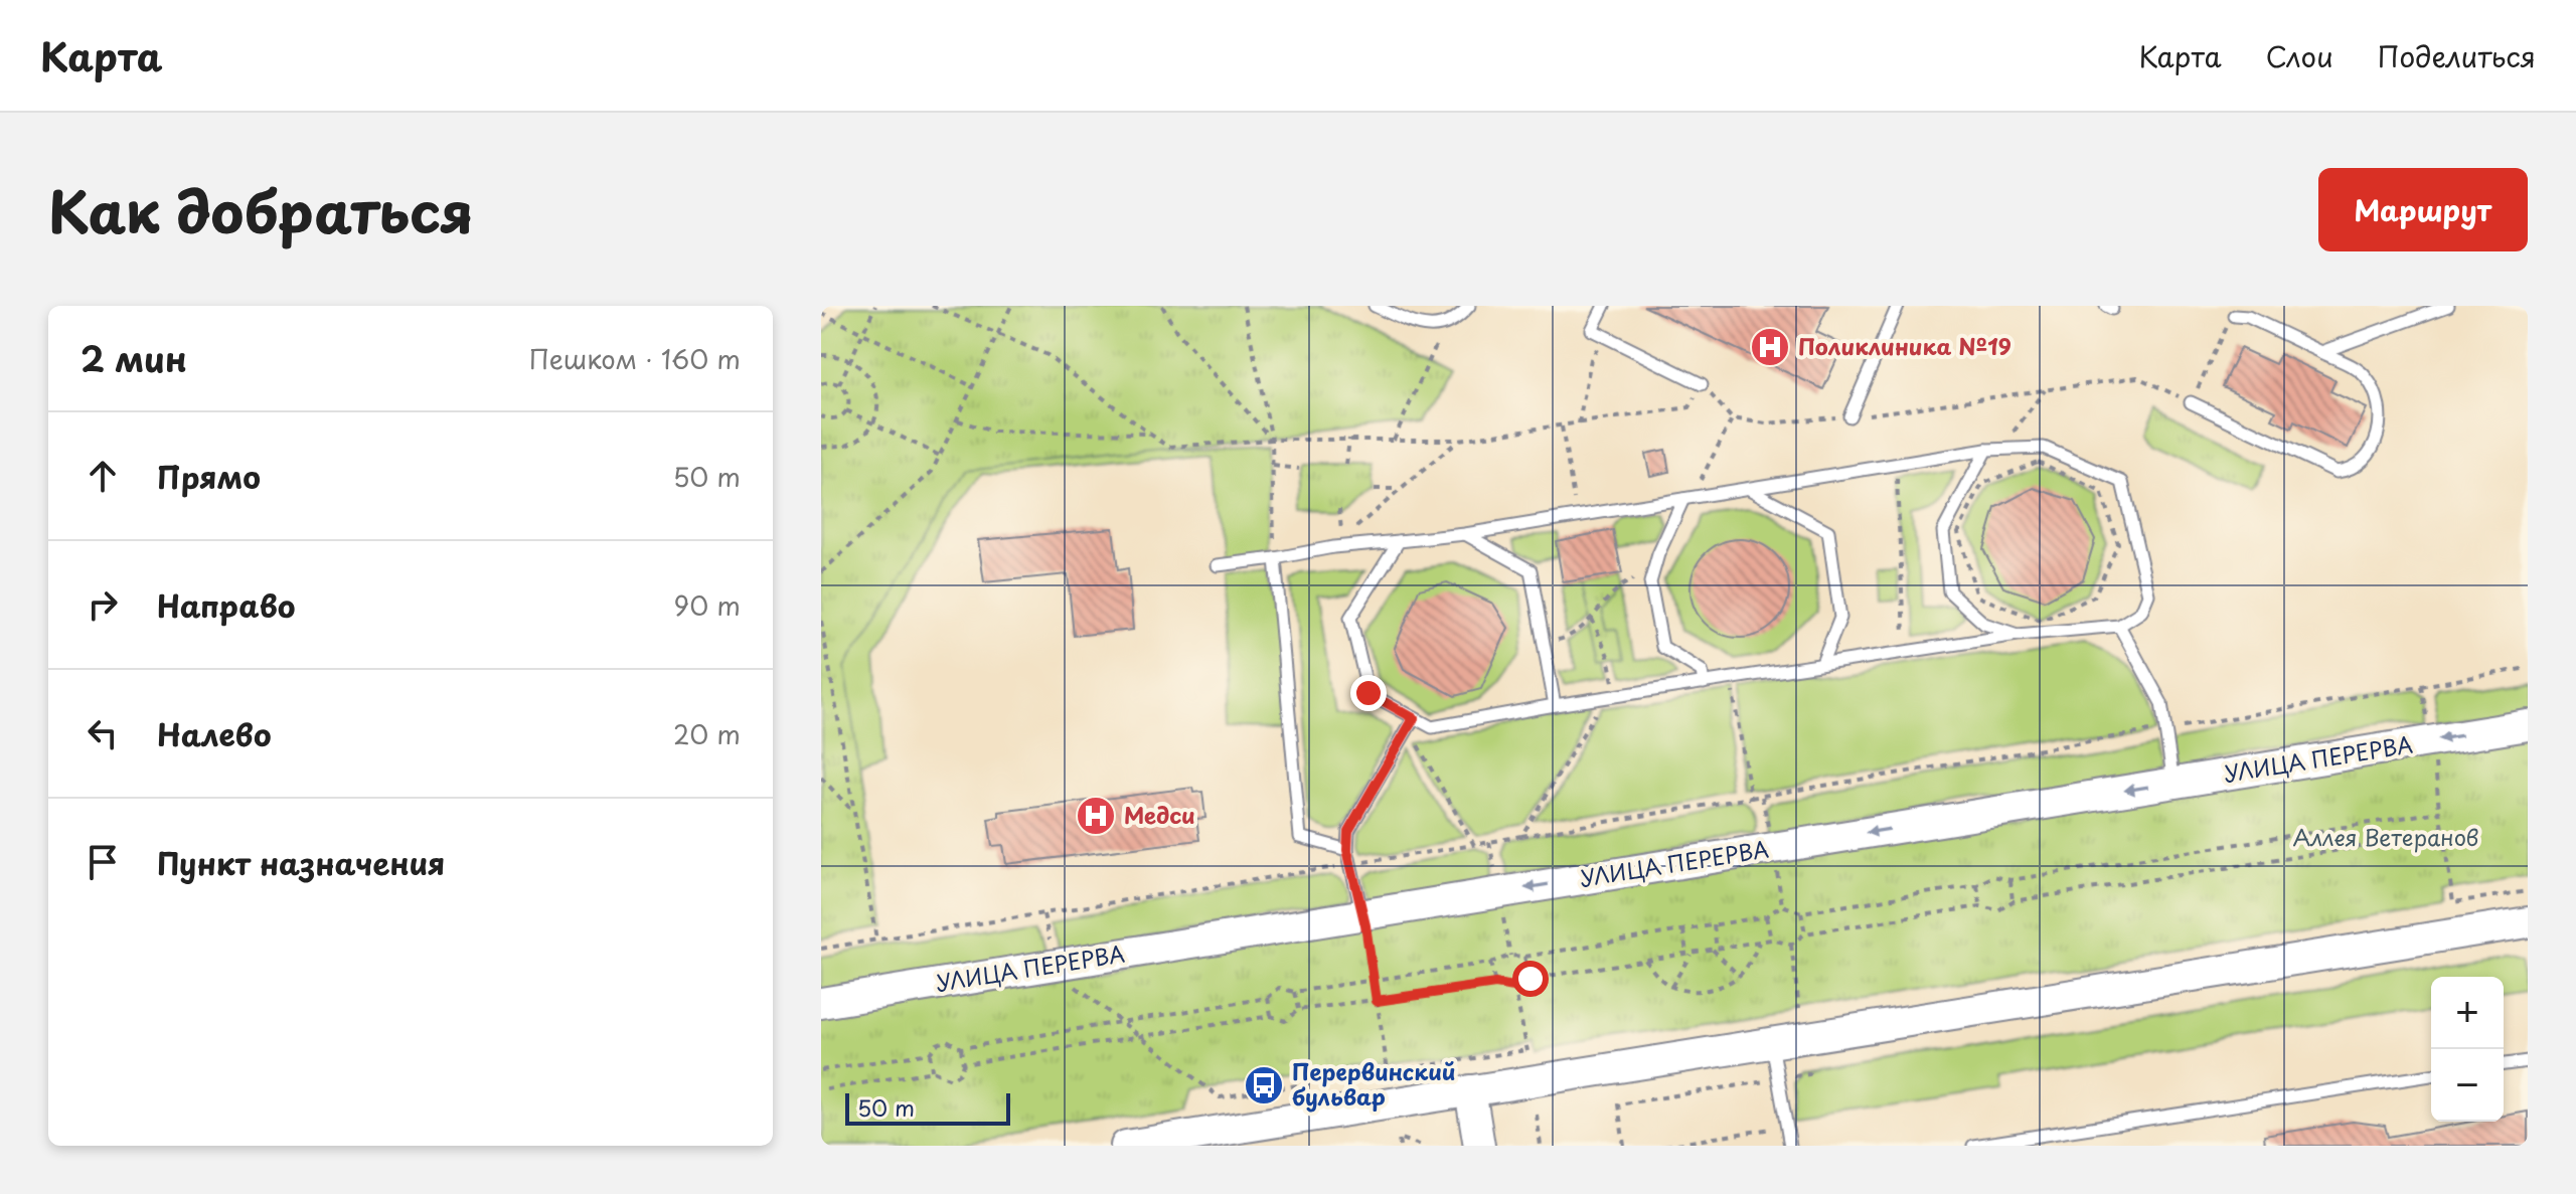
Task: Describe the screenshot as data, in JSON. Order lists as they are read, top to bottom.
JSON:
{
  "streets": {
    "street": ["УЛИЦА ПЕРЕРВА"]
  },
  "parks": ["Аллея Ветеранов"],
  "places": {
    "hospital": ["Поликлиника №19", "Медси"],
    "bus stop": ["Перервинский бульвар"]
  },
  "scale_bar": "50 m",
  "page": {
    "header": "Карта",
    "nav": ["Карта", "Слои", "Поделиться"],
    "title": "Как добраться",
    "buttons": "Маршрут",
    "heading": ["2 мин", "Пешком · 160 m"],
    "list": [
      ["Прямо", "50 m"],
      ["Направо", "90 m"],
      ["Налево", "20 m"],
      "Пункт назначения"
    ],
    "map_buttons": ["+", "−"],
    "scale": "50 m"
  }
}
